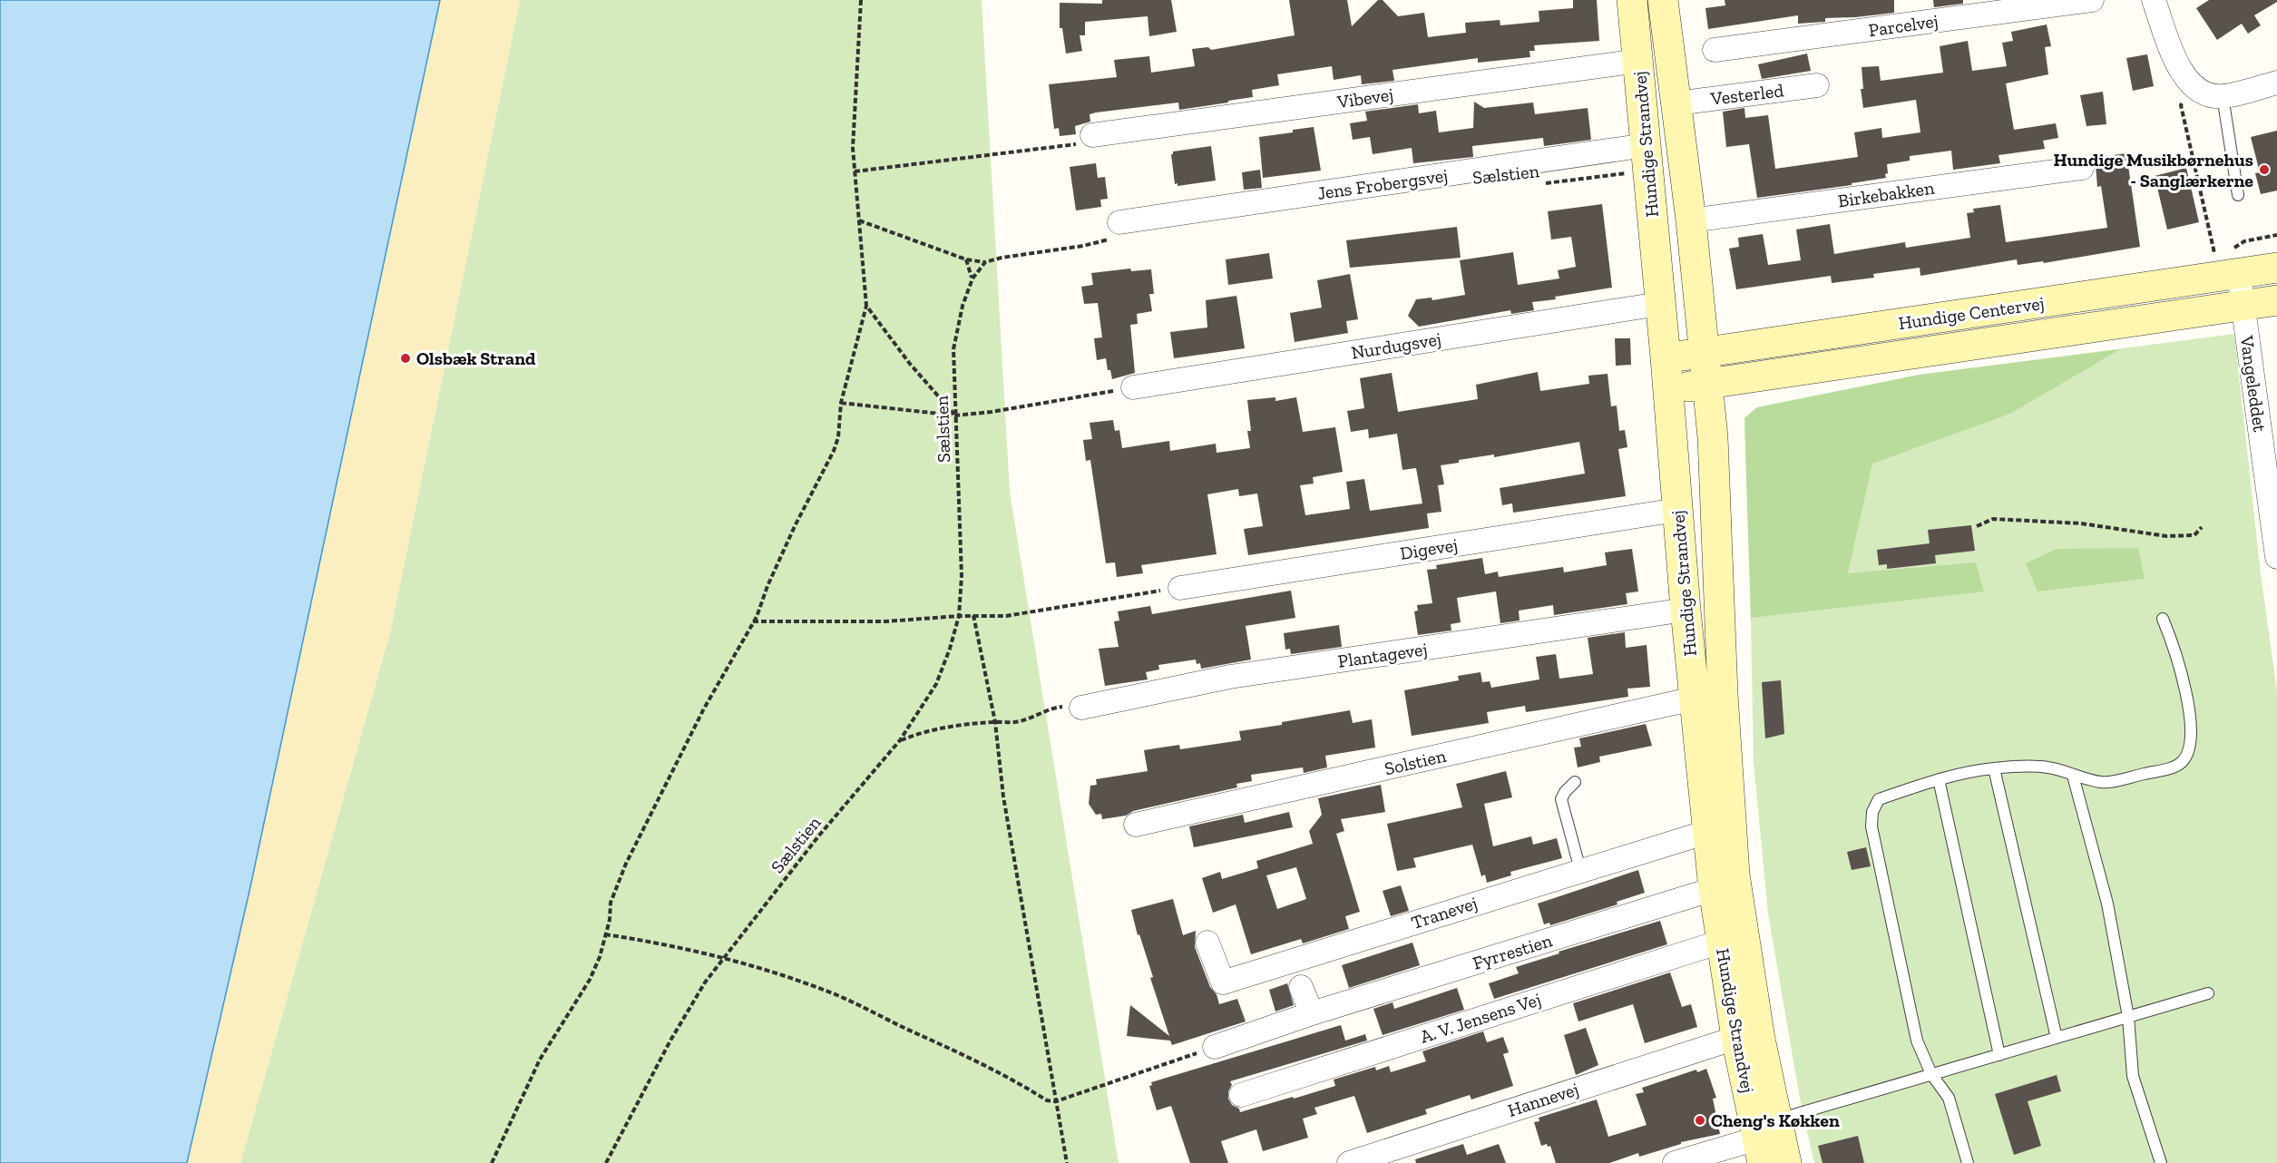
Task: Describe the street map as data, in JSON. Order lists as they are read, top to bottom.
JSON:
{
  "streets": {
    "main road": ["Hundige Strandvej", "Hundige Centervej"],
    "street": [
      "Parcelvej",
      "Vesterled",
      "Vibevej",
      "Jens Frobergsvej",
      "Birkebakken",
      "Nurdugsvej",
      "Vangeleddet",
      "Digevej",
      "Plantagevej",
      "Solstien",
      "Tranevej",
      "Fyrrestien",
      "A. V. Jensens Vej",
      "Hannevej"
    ],
    "path": ["Sælstien"]
  },
  "crossings": [
    ["Vesterled", "Hundige Strandvej"],
    ["Vibevej", "Hundige Strandvej"],
    ["Hundige Strandvej", "Sælstien"],
    ["Hundige Strandvej", "Jens Frobergsvej"],
    ["Hundige Strandvej", "Birkebakken"],
    ["Hundige Strandvej", "Hundige Centervej"],
    ["Hundige Strandvej", "Nurdugsvej"],
    ["Hundige Strandvej", "Digevej"],
    ["Hundige Strandvej", "Plantagevej"],
    ["Hundige Strandvej", "Solstien"],
    ["Hundige Strandvej", "Tranevej"],
    ["Hundige Strandvej", "Fyrrestien"],
    ["Hundige Strandvej", "A. V. Jensens Vej"],
    ["Hundige Strandvej", "Hannevej"],
    ["Sælstien", "Jens Frobergsvej"],
    ["Hundige Centervej", "Vangeleddet"]
  ],
  "places": ["Hundige Musikbørnehus - Sanglærkerne", "Olsbæk Strand", "Cheng's Køkken"]
}
